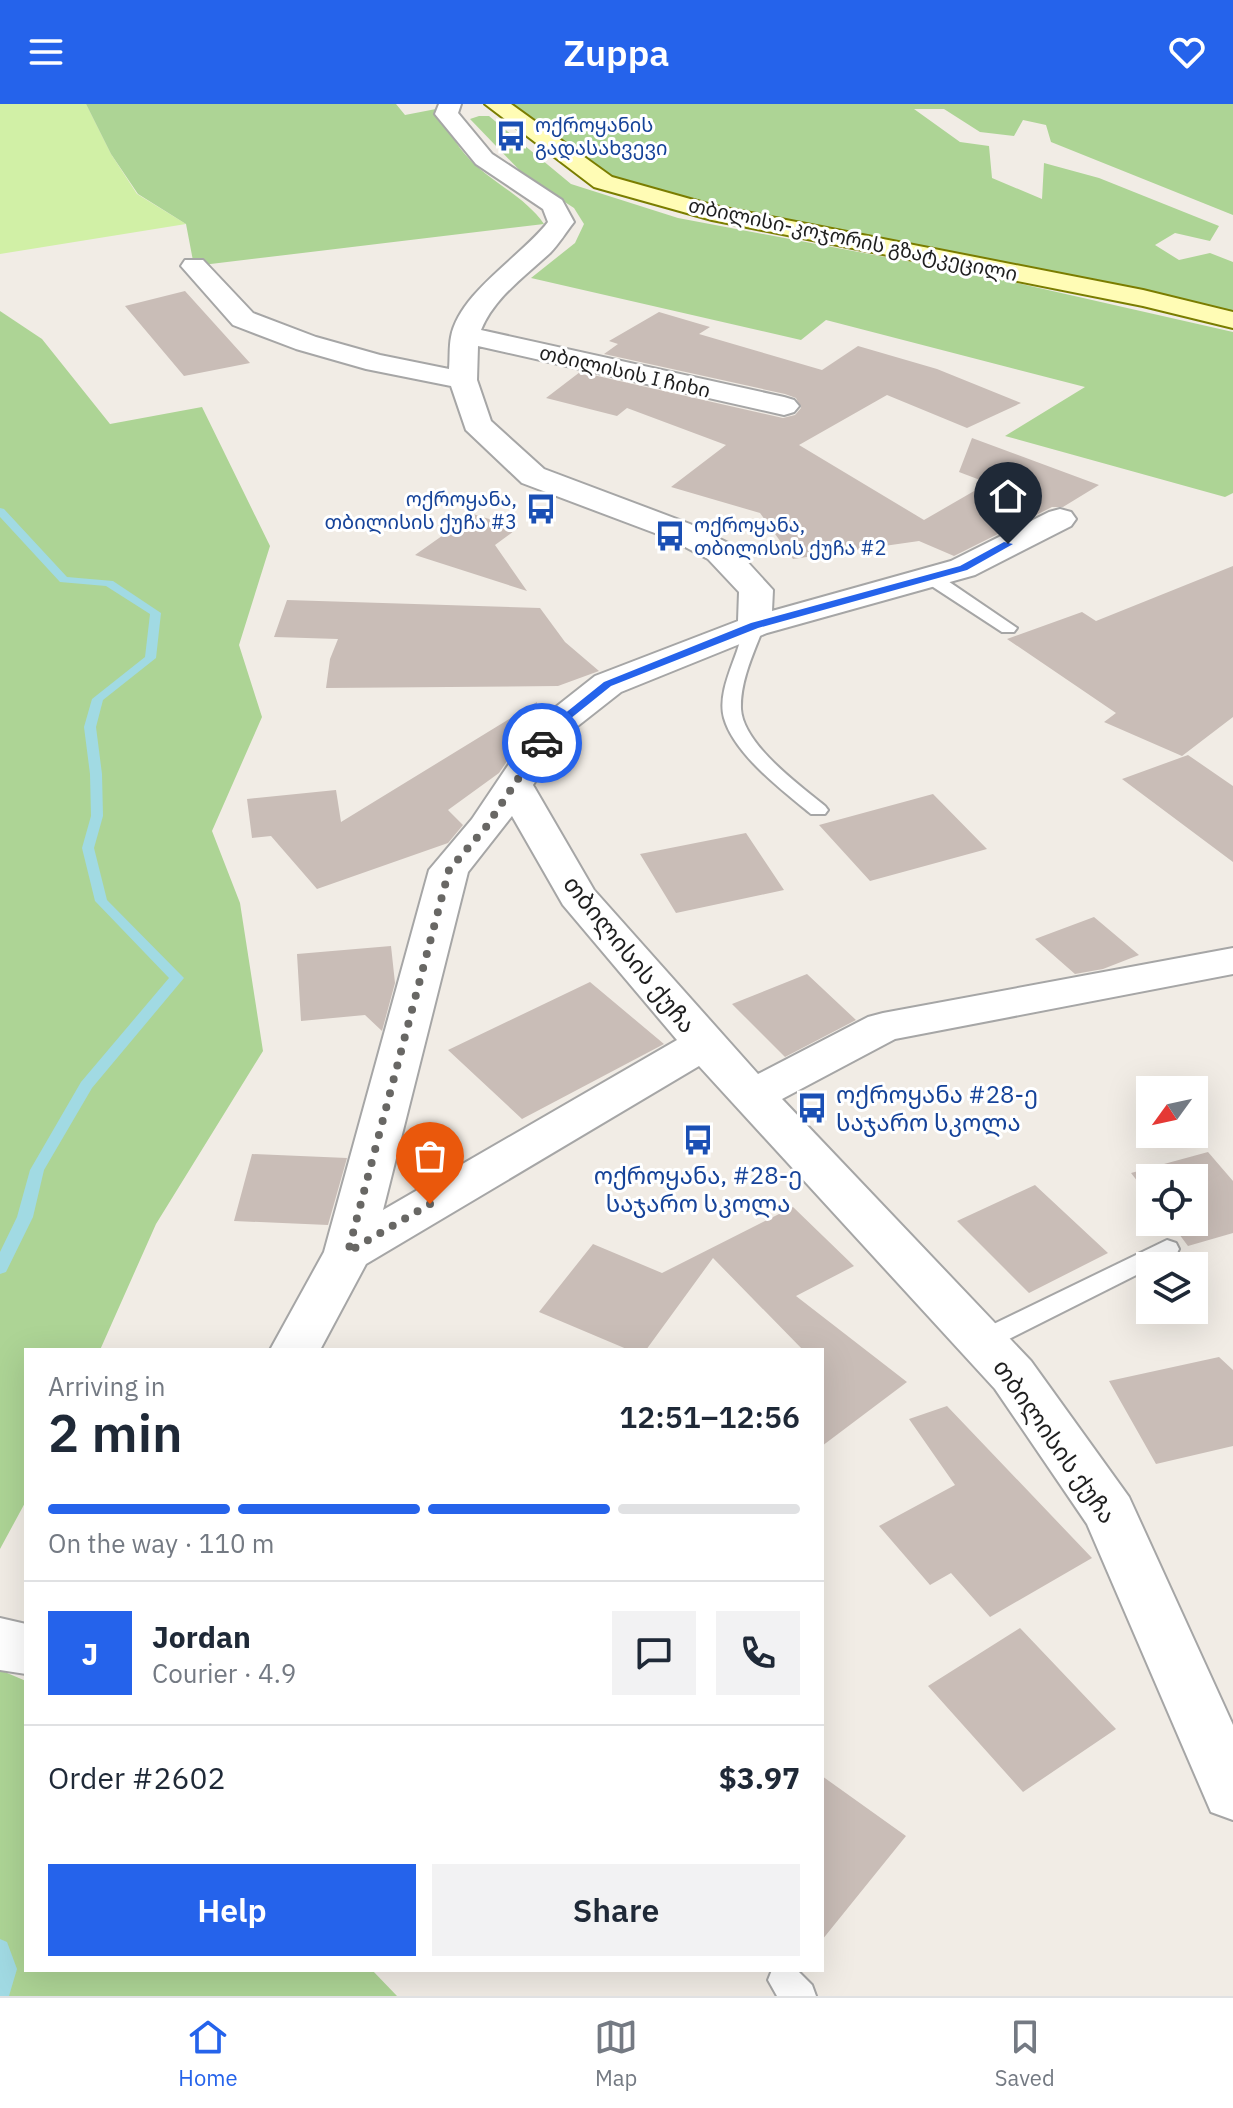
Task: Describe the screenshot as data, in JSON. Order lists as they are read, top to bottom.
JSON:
{
  "streets": {
    "main road": ["თბილისი-კოჯორის გზატკეცილი"],
    "street": ["თბილისის I ჩიხი", "თბილისის ქუჩა"]
  },
  "places": {
    "bus stop": [
      "ოქროყანის გადასახვევი",
      "ოქროყანა, თბილისის ქუჩა #3",
      "ოქროყანა, თბილისის ქუჩა #2",
      "ოქროყანა #28-ე საჯარო სკოლა",
      "ოქროყანა, #28-ე საჯარო სკოლა"
    ]
  },
  "north": "bottom left",
  "page": {
    "header": "Zuppa",
    "heading": ["2 min", "Arriving in", "12:51–12:56"],
    "panel": [
      "Jordan",
      "Courier · 4.9",
      "Order #2602",
      "$3.97"
    ],
    "bar": "On the way · 110 m",
    "round": "J",
    "buttons": ["Help", "Share"],
    "tabs": ["Home", "Map", "Saved"]
  }
}
